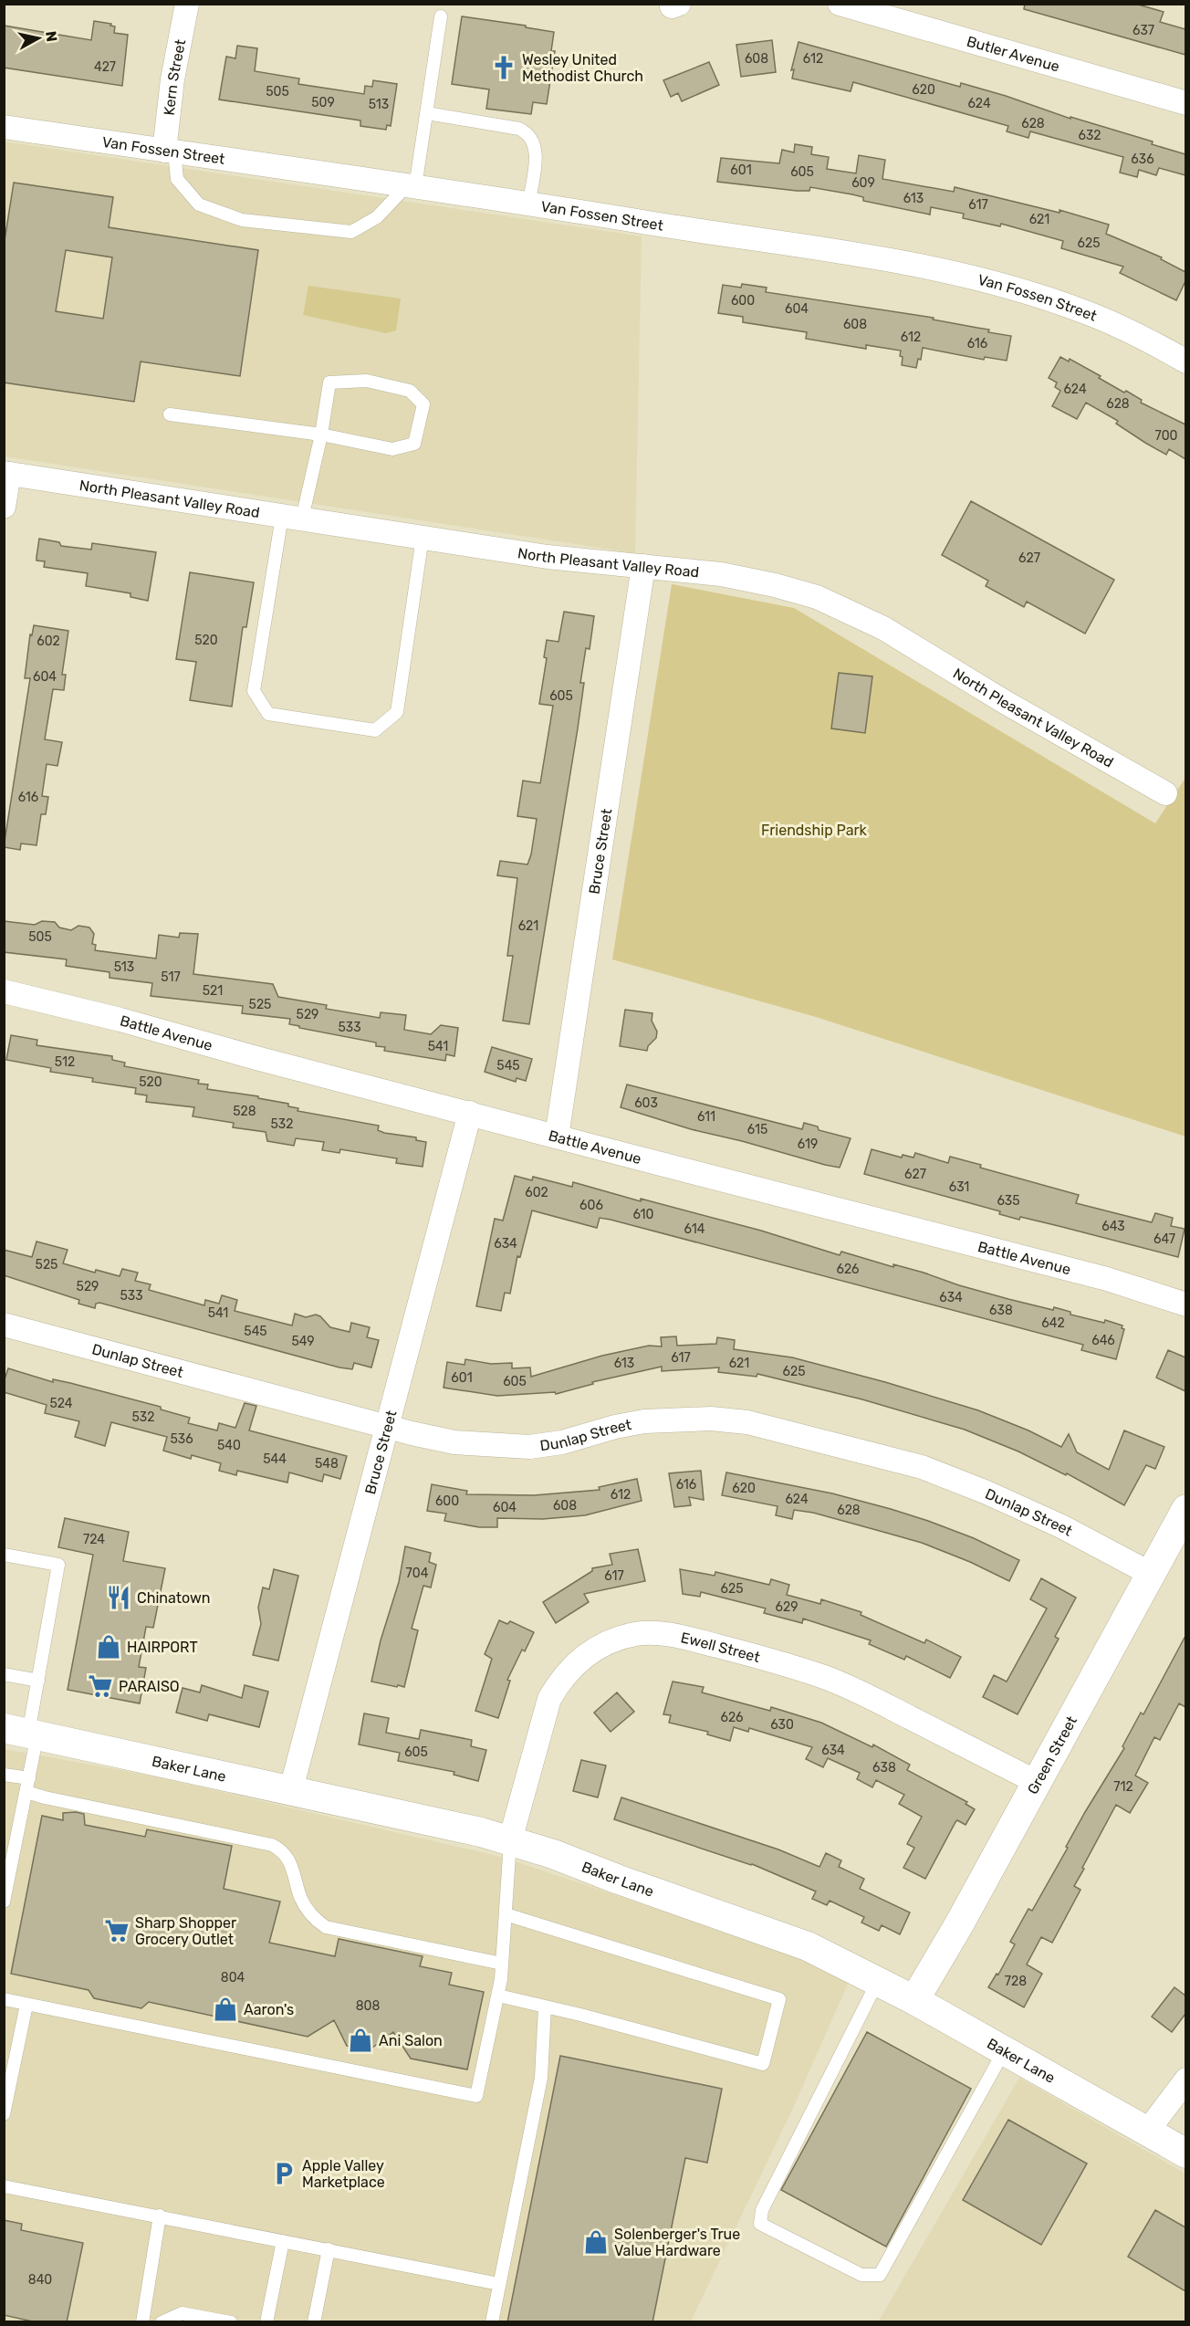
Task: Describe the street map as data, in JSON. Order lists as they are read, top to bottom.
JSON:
{
  "streets": {
    "street": [
      "Butler Avenue",
      "Kern Street",
      "Van Fossen Street",
      "North Pleasant Valley Road",
      "Bruce Street",
      "Battle Avenue",
      "Dunlap Street",
      "Ewell Street",
      "Green Street",
      "Baker Lane"
    ]
  },
  "crossings": [
    ["Kern Street", "Van Fossen Street"],
    ["North Pleasant Valley Road", "Bruce Street"],
    ["Bruce Street", "Battle Avenue"],
    ["Bruce Street", "Dunlap Street"],
    ["Bruce Street", "Baker Lane"],
    ["Dunlap Street", "Green Street"],
    ["Ewell Street", "Green Street"],
    ["Ewell Street", "Baker Lane"],
    ["Green Street", "Baker Lane"]
  ],
  "parks": ["Friendship Park"],
  "places": {
    "church": ["Wesley United Methodist Church"],
    "restaurant": ["Chinatown"],
    "shop": [
      "HAIRPORT",
      "Aaron's",
      "Ani Salon",
      "Solenberger's True Value Hardware"
    ],
    "supermarket": ["PARAISO", "Sharp Shopper Grocery Outlet"],
    "parking": ["Apple Valley Marketplace"]
  },
  "house_numbers": [
    "637",
    "608",
    "612",
    "427",
    "620",
    "505",
    "509",
    "624",
    "513",
    "628",
    "632",
    "636",
    "601",
    "605",
    "609",
    "613",
    "617",
    "621",
    "625",
    "600",
    "604",
    "608",
    "612",
    "616",
    "624",
    "628",
    "700",
    "627",
    "520",
    "602",
    "604",
    "605",
    "616",
    "621",
    "505",
    "513",
    "517",
    "521",
    "525",
    "529",
    "533",
    "541",
    "512",
    "545",
    "520",
    "603",
    "528",
    "611",
    "532",
    "615",
    "619",
    "627",
    "631",
    "602",
    "635",
    "606",
    "610",
    "643",
    "614",
    "647",
    "634",
    "525",
    "626",
    "529",
    "533",
    "634",
    "638",
    "541",
    "642",
    "545",
    "646",
    "549",
    "617",
    "613",
    "621",
    "625",
    "601",
    "605",
    "524",
    "532",
    "536",
    "540",
    "544",
    "548",
    "616",
    "620",
    "612",
    "624",
    "600",
    "608",
    "604",
    "628",
    "724",
    "704",
    "617",
    "625",
    "629",
    "626",
    "630",
    "634",
    "605",
    "638",
    "712",
    "804",
    "728",
    "808",
    "840"
  ],
  "north": "right"
}
